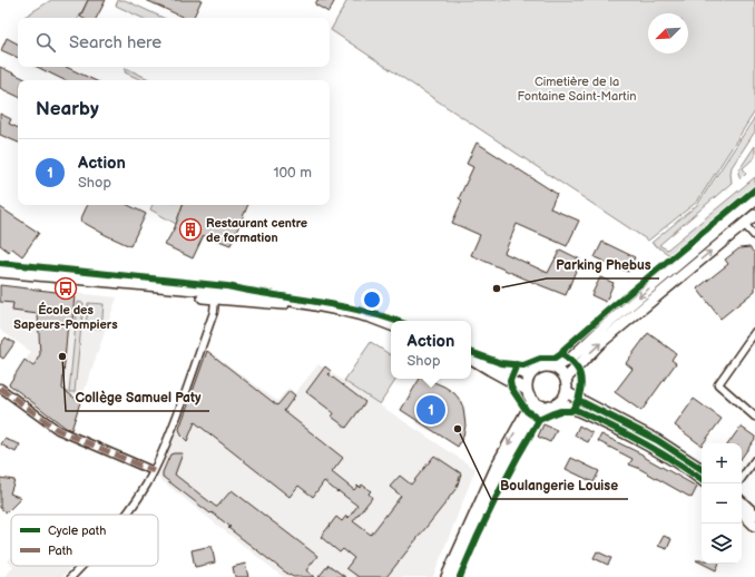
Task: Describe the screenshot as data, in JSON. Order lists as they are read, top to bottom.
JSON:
{
  "parks": ["Cimetière de la Fontaine Saint-Martin"],
  "places": {
    "building": ["Restaurant centre de formation"],
    "bus stop": ["École des Sapeurs-Pompiers"],
    "other": ["Parking Phebus", "Collège Samuel Paty", "Boulangerie Louise"]
  },
  "legend": ["Cycle path", "Path"],
  "north": "bottom left",
  "page": {
    "search": "Search here",
    "heading": "Nearby",
    "list": [
      {
        "mark": "1",
        "name": "Action",
        "note": "Shop",
        "value": "100 m"
      }
    ],
    "popup": ["Action", "Shop"],
    "pins": "1",
    "map_buttons": ["+", "−"]
  }
}
